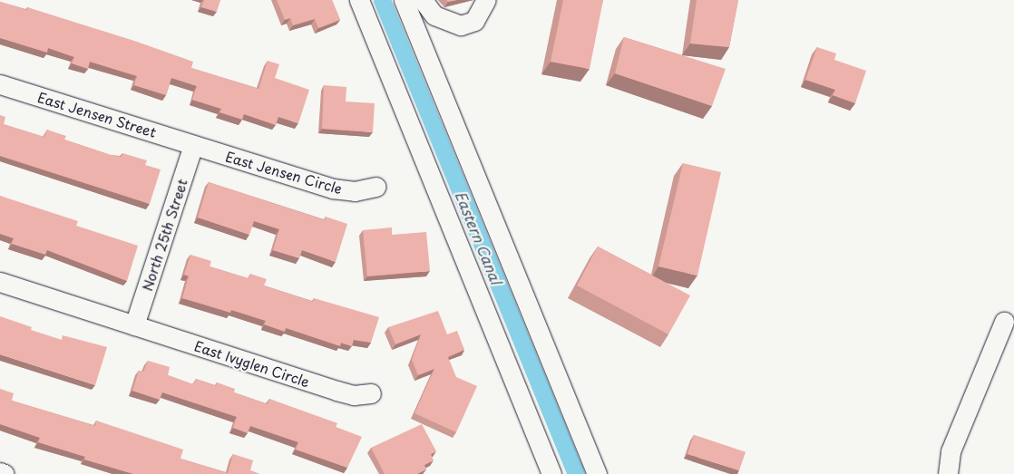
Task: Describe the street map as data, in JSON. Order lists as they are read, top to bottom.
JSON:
{
  "streets": {
    "street": [
      "East Jensen Street",
      "East Jensen Circle",
      "North 25th Street",
      "East Ivyglen Circle"
    ]
  },
  "crossings": [
    ["East Jensen Street", "East Jensen Circle"],
    ["East Jensen Street", "North 25th Street"],
    ["East Jensen Circle", "North 25th Street"],
    ["North 25th Street", "East Ivyglen Circle"]
  ],
  "water": ["Eastern Canal"]
}
